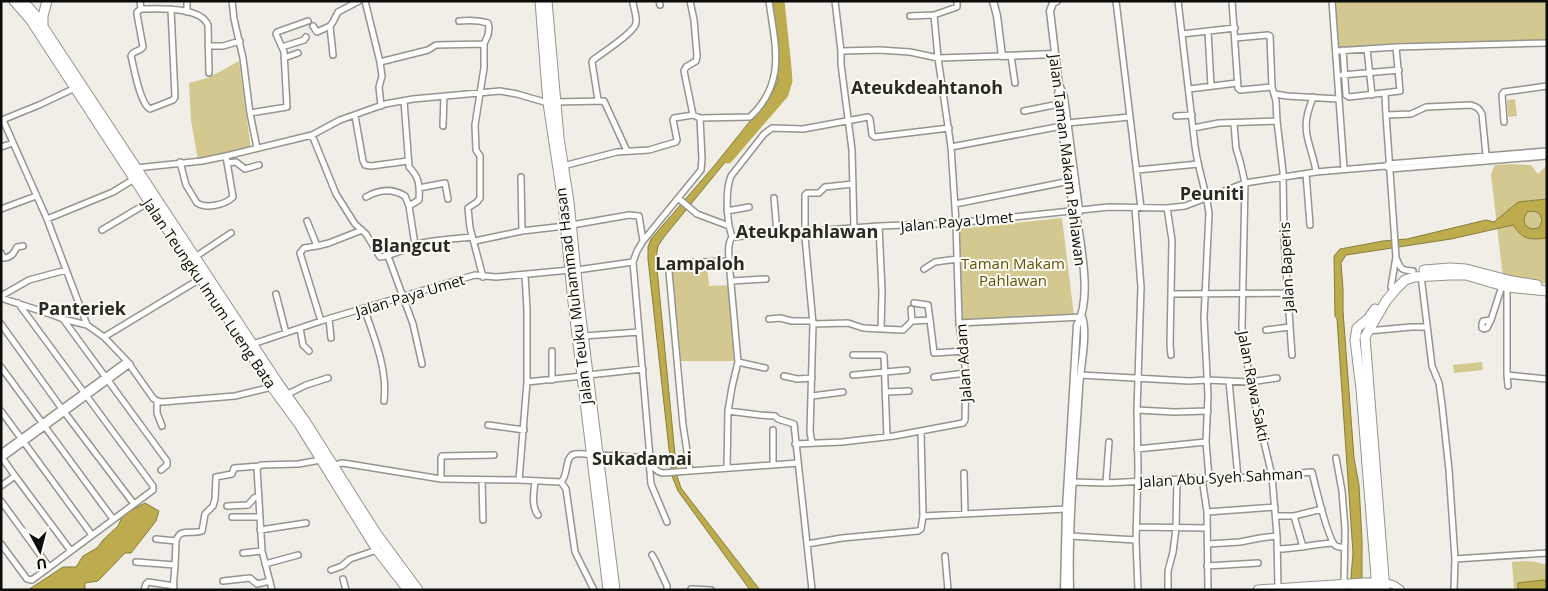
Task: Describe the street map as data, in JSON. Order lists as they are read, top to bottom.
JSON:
{
  "streets": {
    "highway": ["Jalan Teungku Imum Lueng Bata", "Jalan Teuku Muhammad Hasan"],
    "street": [
      "Jalan Taman Makam Pahlawan",
      "Jalan Paya Umet",
      "Jalan Baperis",
      "Jalan Adam",
      "Jalan Rawa Sakti",
      "Jalan Abu Syeh Sahman"
    ]
  },
  "crossings": [
    ["Jalan Taman Makam Pahlawan", "Jalan Paya Umet"],
    ["Jalan Paya Umet", "Jalan Baperis"],
    ["Jalan Paya Umet", "Jalan Teungku Imum Lueng Bata"],
    ["Jalan Paya Umet", "Jalan Teuku Muhammad Hasan"],
    ["Jalan Paya Umet", "Jalan Adam"],
    ["Jalan Paya Umet", "Jalan Rawa Sakti"],
    ["Jalan Rawa Sakti", "Jalan Abu Syeh Sahman"]
  ],
  "districts": [
    "Ateukdeahtanoh",
    "Peuniti",
    "Ateukpahlawan",
    "Blangcut",
    "Lampaloh",
    "Panteriek",
    "Sukadamai"
  ],
  "parks": ["Taman Makam Pahlawan"],
  "north": "bottom"
}
